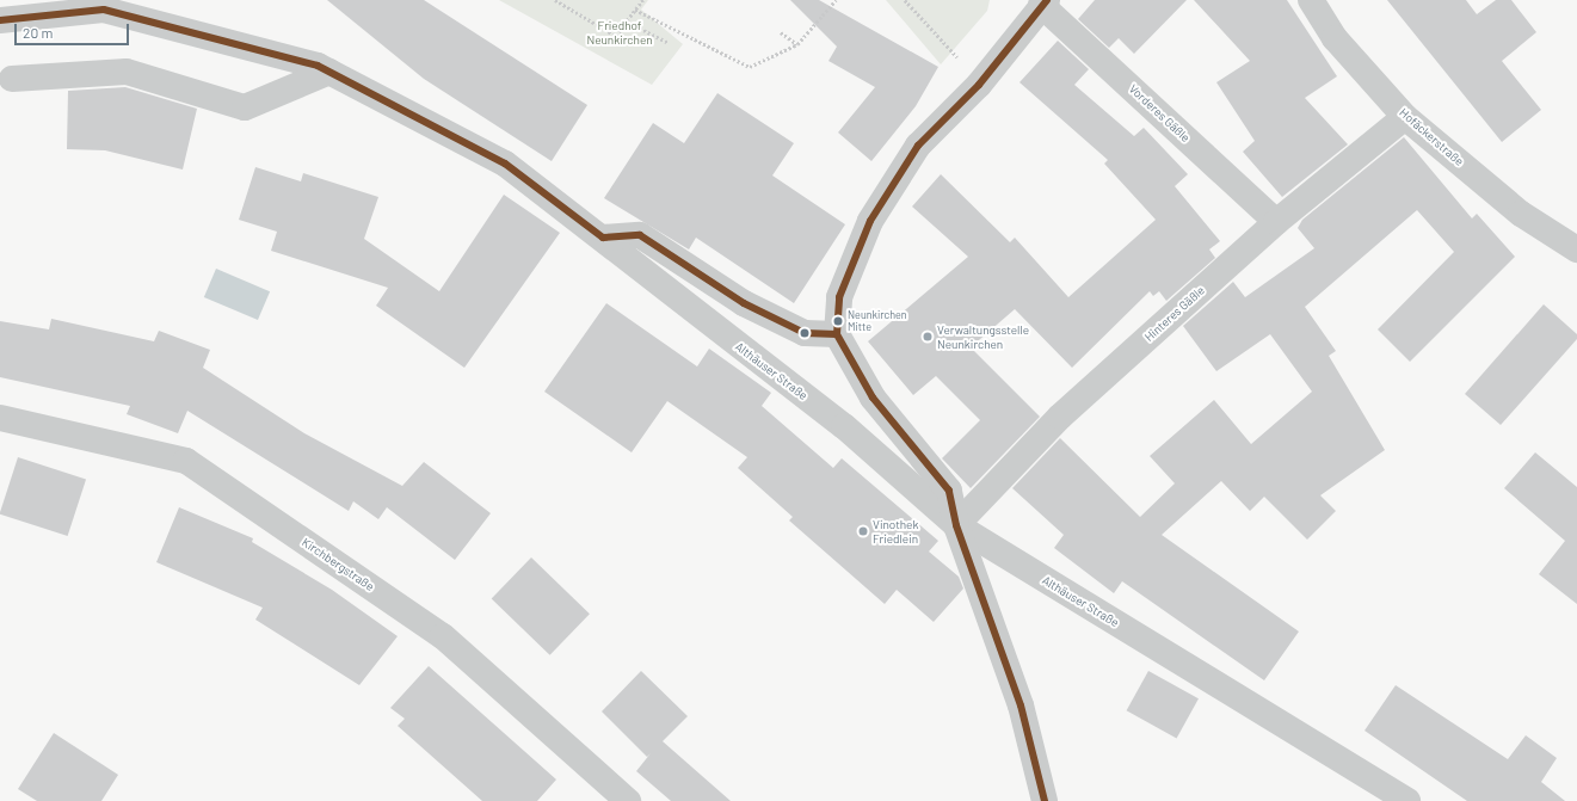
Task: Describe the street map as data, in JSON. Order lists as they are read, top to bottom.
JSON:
{
  "streets": {
    "street": [
      "Vorderes Gäßle",
      "Hofäckerstraße",
      "Hinteres Gäßle",
      "Althäuser Straße",
      "Kirchbergstraße"
    ]
  },
  "crossings": [
    ["Vorderes Gäßle", "Hinteres Gäßle"],
    ["Hofäckerstraße", "Hinteres Gäßle"],
    ["Hinteres Gäßle", "Althäuser Straße"]
  ],
  "parks": ["Friedhof Neunkirchen"],
  "places": ["Neunkirchen Mitte", "Verwaltungsstelle Neunkirchen", "Vinothek Friedlein"],
  "scale_bar": "20 m"
}
